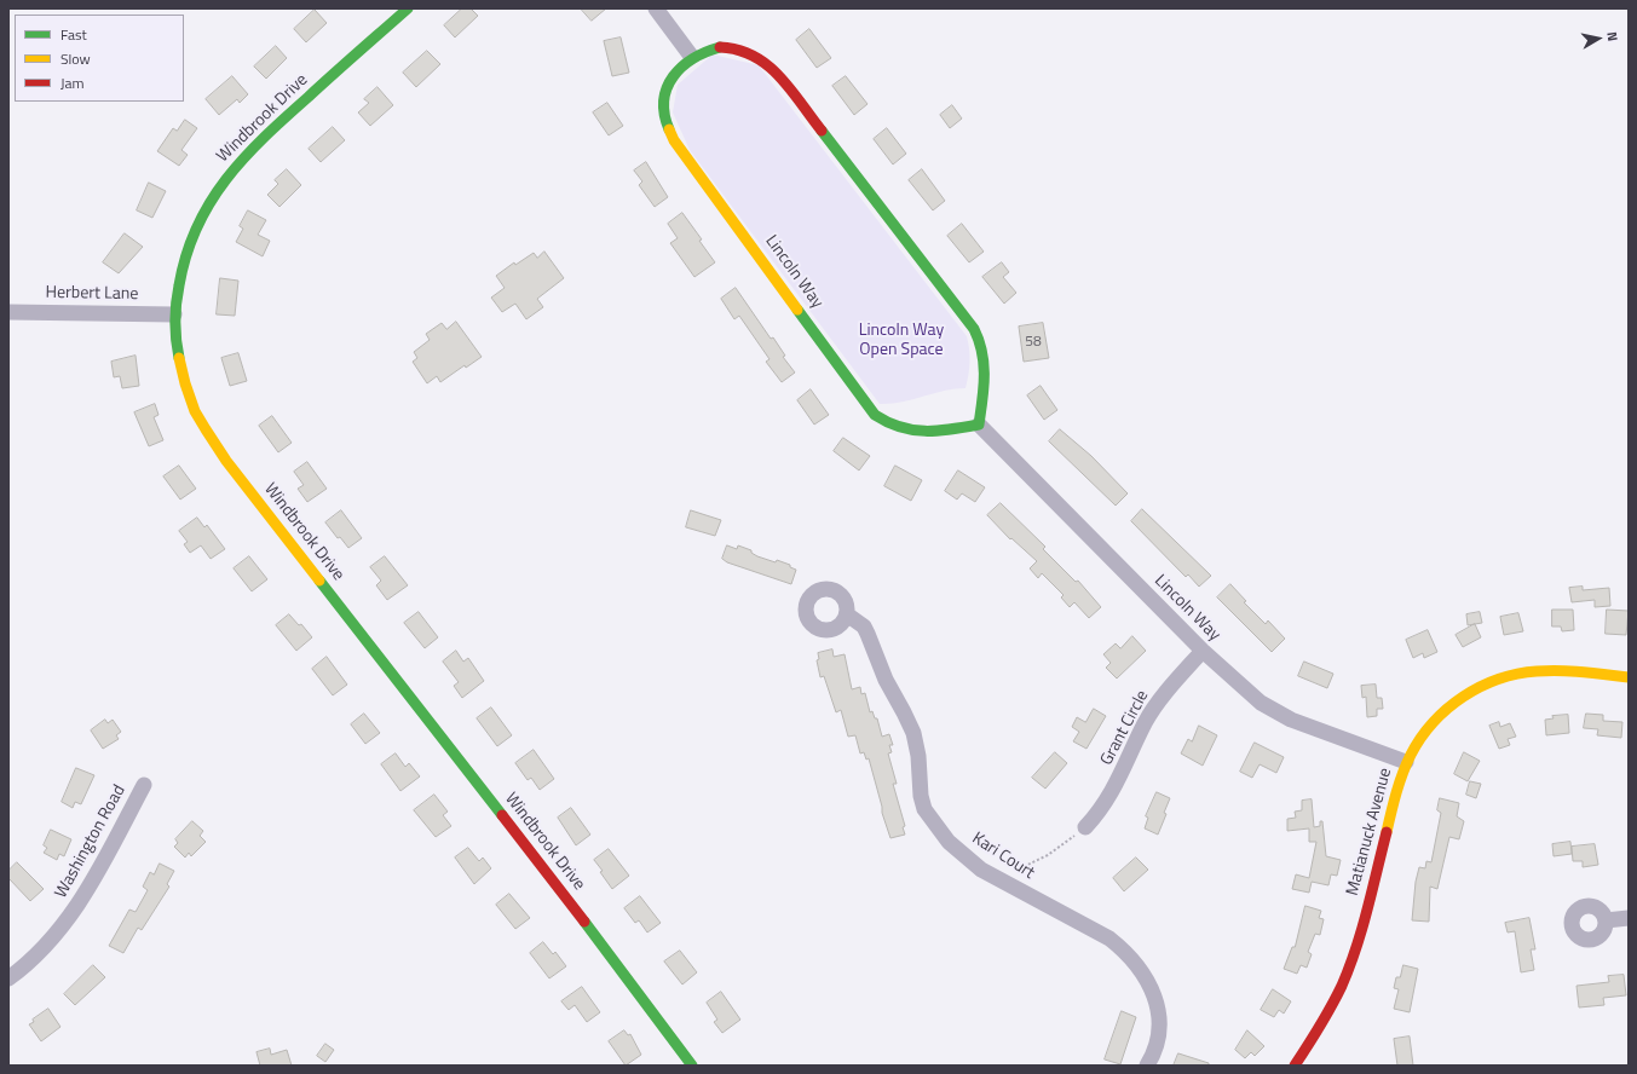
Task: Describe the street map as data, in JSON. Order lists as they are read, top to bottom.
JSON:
{
  "streets": {
    "street": [
      "Windbrook Drive",
      "Lincoln Way",
      "Herbert Lane",
      "Grant Circle",
      "Matianuck Avenue",
      "Washington Road",
      "Kari Court"
    ]
  },
  "crossings": [
    ["Windbrook Drive", "Herbert Lane"],
    ["Lincoln Way", "Grant Circle"],
    ["Lincoln Way", "Matianuck Avenue"]
  ],
  "parks": ["Lincoln Way Open Space"],
  "house_numbers": ["58"],
  "legend": ["Fast", "Slow", "Jam"],
  "north": "right"
}
